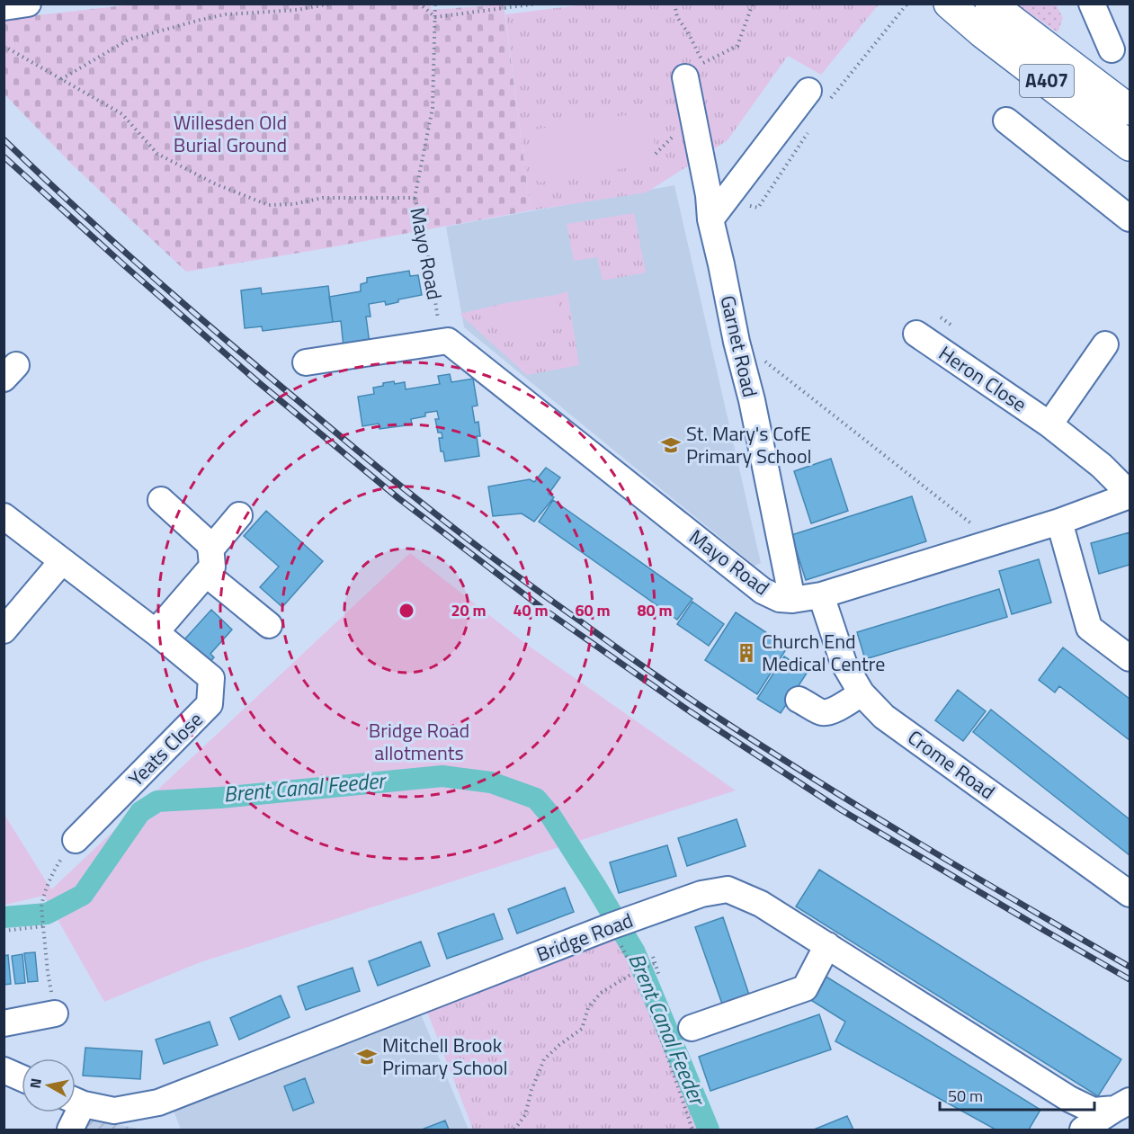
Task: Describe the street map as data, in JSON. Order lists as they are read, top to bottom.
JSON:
{
  "streets": {
    "main road": ["A407"],
    "street": [
      "Mayo Road",
      "Garnet Road",
      "Heron Close",
      "Yeats Close",
      "Crome Road",
      "Bridge Road"
    ]
  },
  "crossings": [
    ["Mayo Road", "Garnet Road"],
    ["Mayo Road", "Heron Close"],
    ["Mayo Road", "Crome Road"]
  ],
  "water": ["Brent Canal Feeder"],
  "parks": ["Willesden Old Burial Ground", "Bridge Road allotments"],
  "places": {
    "school or university": ["St. Mary's CofE Primary School", "Mitchell Brook Primary School"],
    "building": ["Church End Medical Centre"]
  },
  "scale_bar": "50 m",
  "north": "left",
  "rings": [
    "20 m",
    "40 m",
    "60 m",
    "80 m"
  ]
}
